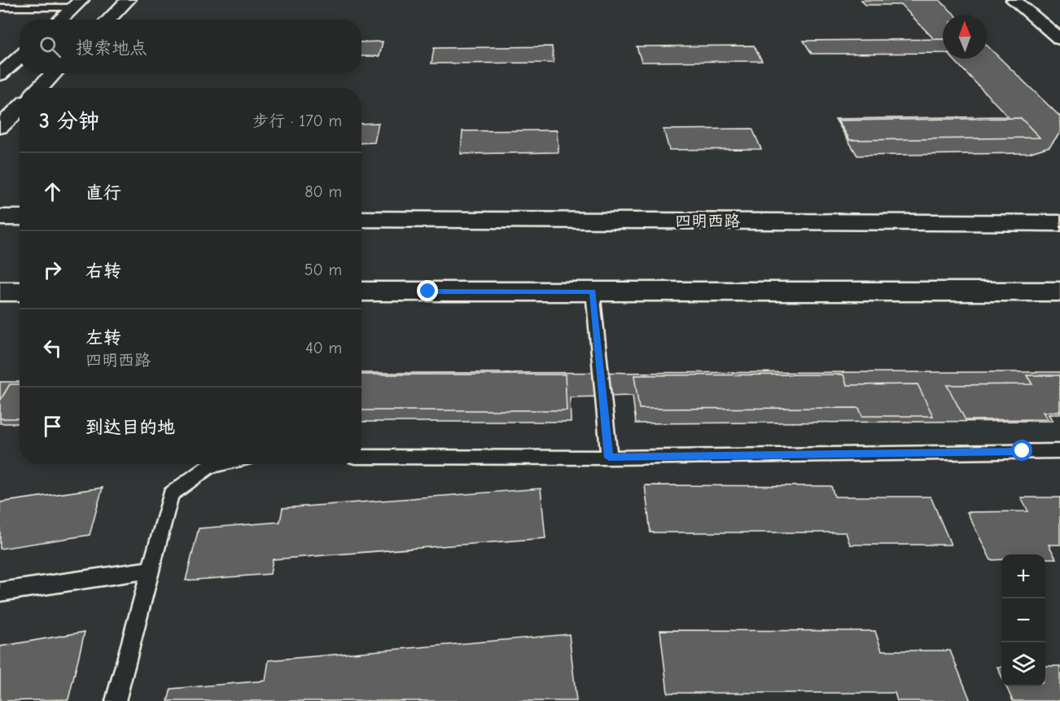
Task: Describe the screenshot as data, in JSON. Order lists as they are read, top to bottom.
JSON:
{
  "streets": {
    "main road": ["四明西路"]
  },
  "north": "top",
  "page": {
    "search": "搜索地点",
    "heading": ["3 分钟", "步行 · 170 m"],
    "list": [
      ["直行", "80 m"],
      ["右转", "50 m"],
      ["左转", "四明西路", "40 m"],
      "到达目的地"
    ],
    "map_buttons": ["+", "−"]
  }
}
